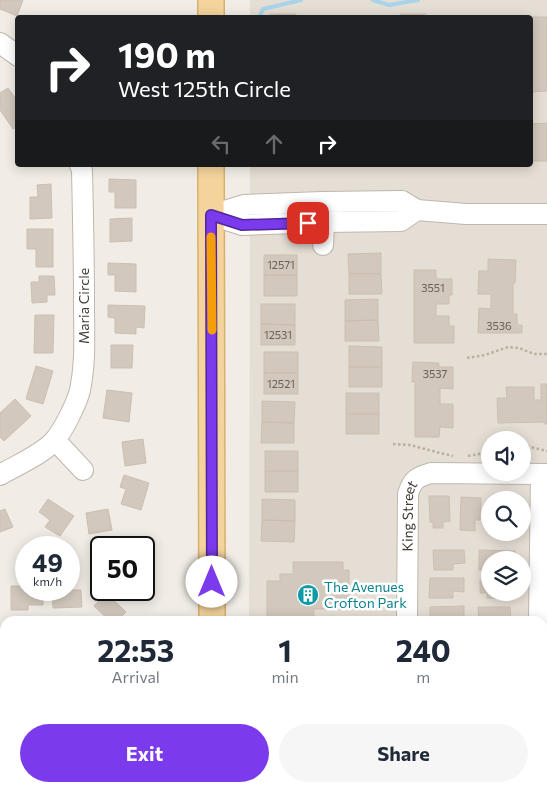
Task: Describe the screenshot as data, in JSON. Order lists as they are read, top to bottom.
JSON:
{
  "streets": {
    "street": ["Maria Circle", "King Street"]
  },
  "places": {
    "building": ["The Avenues Crofton Park"]
  },
  "house_numbers": [
    "12571",
    "3551",
    "3536",
    "12531",
    "3537",
    "12521"
  ],
  "page": {
    "turn": ["190 m", "West 125th Circle"],
    "speed": "49 km/h",
    "limit": "50",
    "eta": [
      "22:53",
      "Arrival",
      "1",
      "min",
      "240",
      "m"
    ],
    "buttons": ["Exit", "Share"]
  }
}
